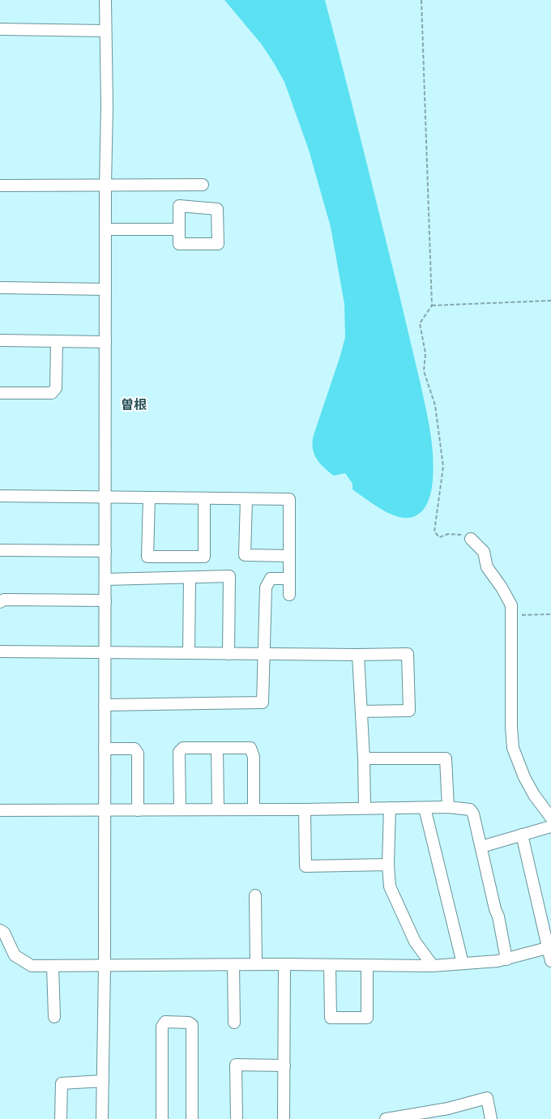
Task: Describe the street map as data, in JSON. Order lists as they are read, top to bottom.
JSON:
{
  "districts": ["曽根"]
}
